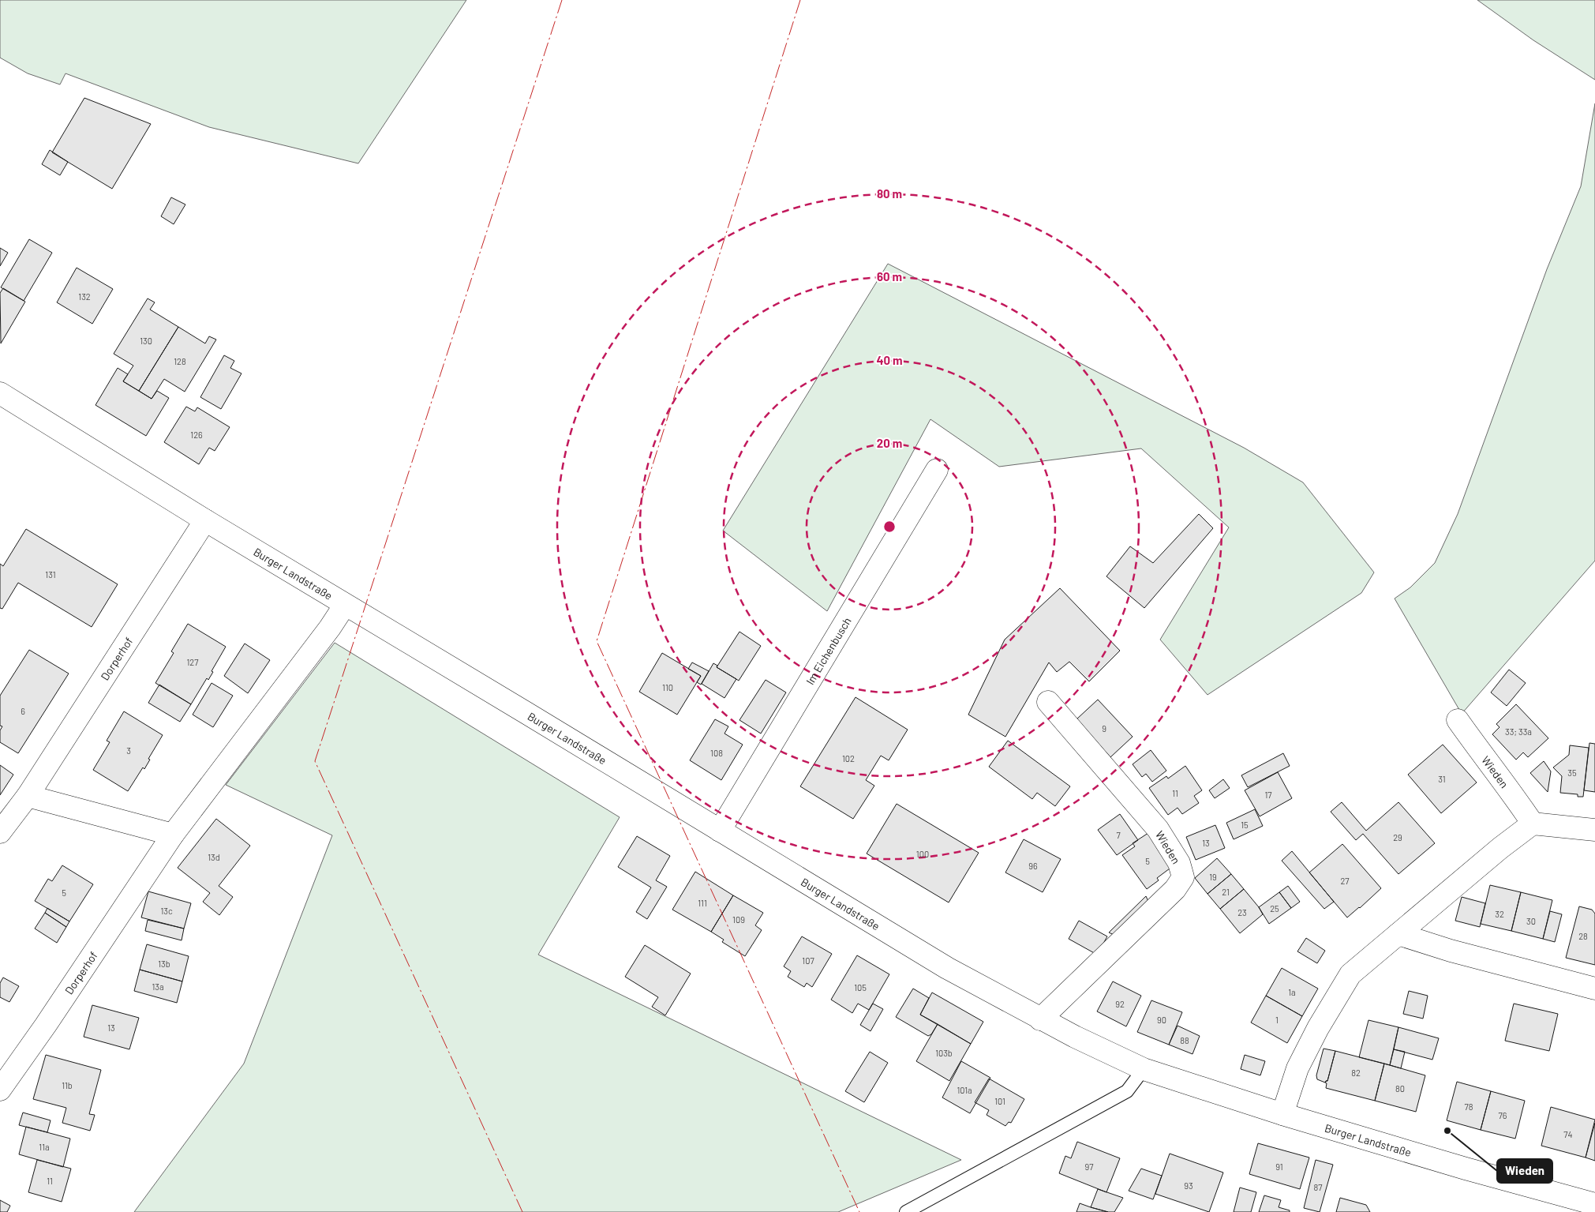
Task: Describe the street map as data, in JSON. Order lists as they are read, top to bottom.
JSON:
{
  "streets": {
    "street": [
      "Burger Landstraße",
      "Im Eichenbusch",
      "Dorperhof",
      "Wieden"
    ]
  },
  "crossings": [
    ["Burger Landstraße", "Im Eichenbusch"],
    ["Burger Landstraße", "Dorperhof"],
    ["Burger Landstraße", "Wieden"]
  ],
  "places": ["Wieden"],
  "house_numbers": [
    "132",
    "130",
    "128",
    "126",
    "131",
    "127",
    "110",
    "6",
    "9",
    "33; 33a",
    "3",
    "108",
    "102",
    "35",
    "31",
    "11",
    "17",
    "15",
    "7",
    "29",
    "13",
    "100",
    "13d",
    "5",
    "96",
    "19",
    "27",
    "21",
    "5",
    "111",
    "25",
    "13c",
    "23",
    "32",
    "109",
    "30",
    "28",
    "107",
    "13b",
    "13a",
    "105",
    "1a",
    "92",
    "90",
    "1",
    "13",
    "88",
    "103b",
    "82",
    "11b",
    "80",
    "101a",
    "101",
    "78",
    "76",
    "74",
    "11a",
    "97",
    "91",
    "11",
    "93",
    "87"
  ],
  "rings": [
    "80 m",
    "60 m",
    "40 m",
    "20 m"
  ]
}
